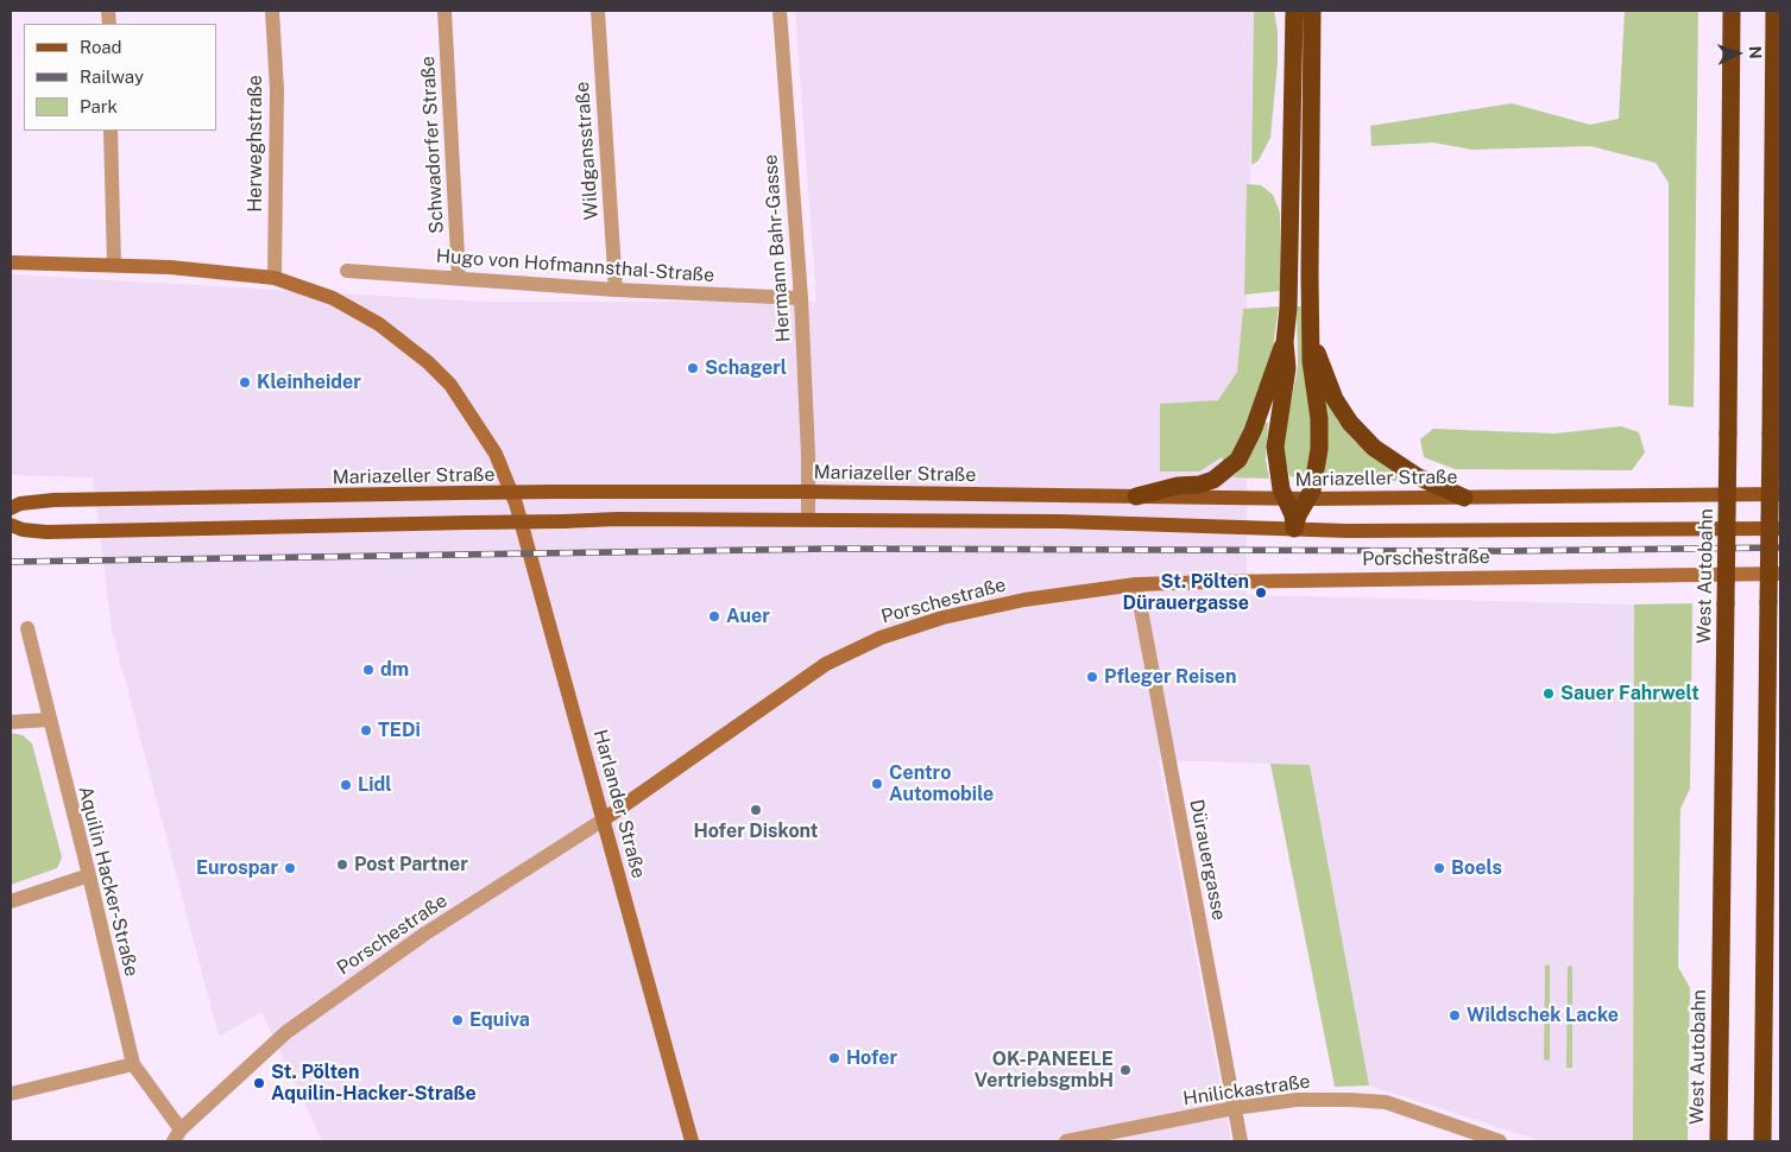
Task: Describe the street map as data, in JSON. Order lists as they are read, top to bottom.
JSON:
{
  "streets": {
    "highway": ["West Autobahn"],
    "main road": ["Mariazeller Straße", "Porschestraße", "Harlander Straße"],
    "street": [
      "Herweghstraße",
      "Schwadorfer Straße",
      "Wildgansstraße",
      "Hermann Bahr-Gasse",
      "Hugo von Hofmannsthal-Straße",
      "Dürauergasse",
      "Aquilin Hacker-Straße",
      "Hnilickastraße"
    ]
  },
  "crossings": [
    ["Herweghstraße", "Harlander Straße"],
    ["Schwadorfer Straße", "Hugo von Hofmannsthal-Straße"],
    ["Wildgansstraße", "Hugo von Hofmannsthal-Straße"],
    ["Hermann Bahr-Gasse", "Hugo von Hofmannsthal-Straße"],
    ["Hermann Bahr-Gasse", "Mariazeller Straße"],
    ["Porschestraße", "Harlander Straße"],
    ["Porschestraße", "Dürauergasse"],
    ["Porschestraße", "Aquilin Hacker-Straße"],
    ["Dürauergasse", "Hnilickastraße"]
  ],
  "places": [
    "Schagerl",
    "Kleinheider",
    "St. Pölten Dürauergasse",
    "Auer",
    "dm",
    "Pfleger Reisen",
    "Sauer Fahrwelt",
    "TEDi",
    "Centro Automobile",
    "Lidl",
    "Hofer Diskont",
    "Post Partner",
    "Eurospar",
    "Boels",
    "Wildschek Lacke",
    "Equiva",
    "Hofer",
    "OK-PANEELE VertriebsgmbH",
    "St. Pölten Aquilin-Hacker-Straße"
  ],
  "legend": ["Road", "Railway", "Park"],
  "north": "right"
}
